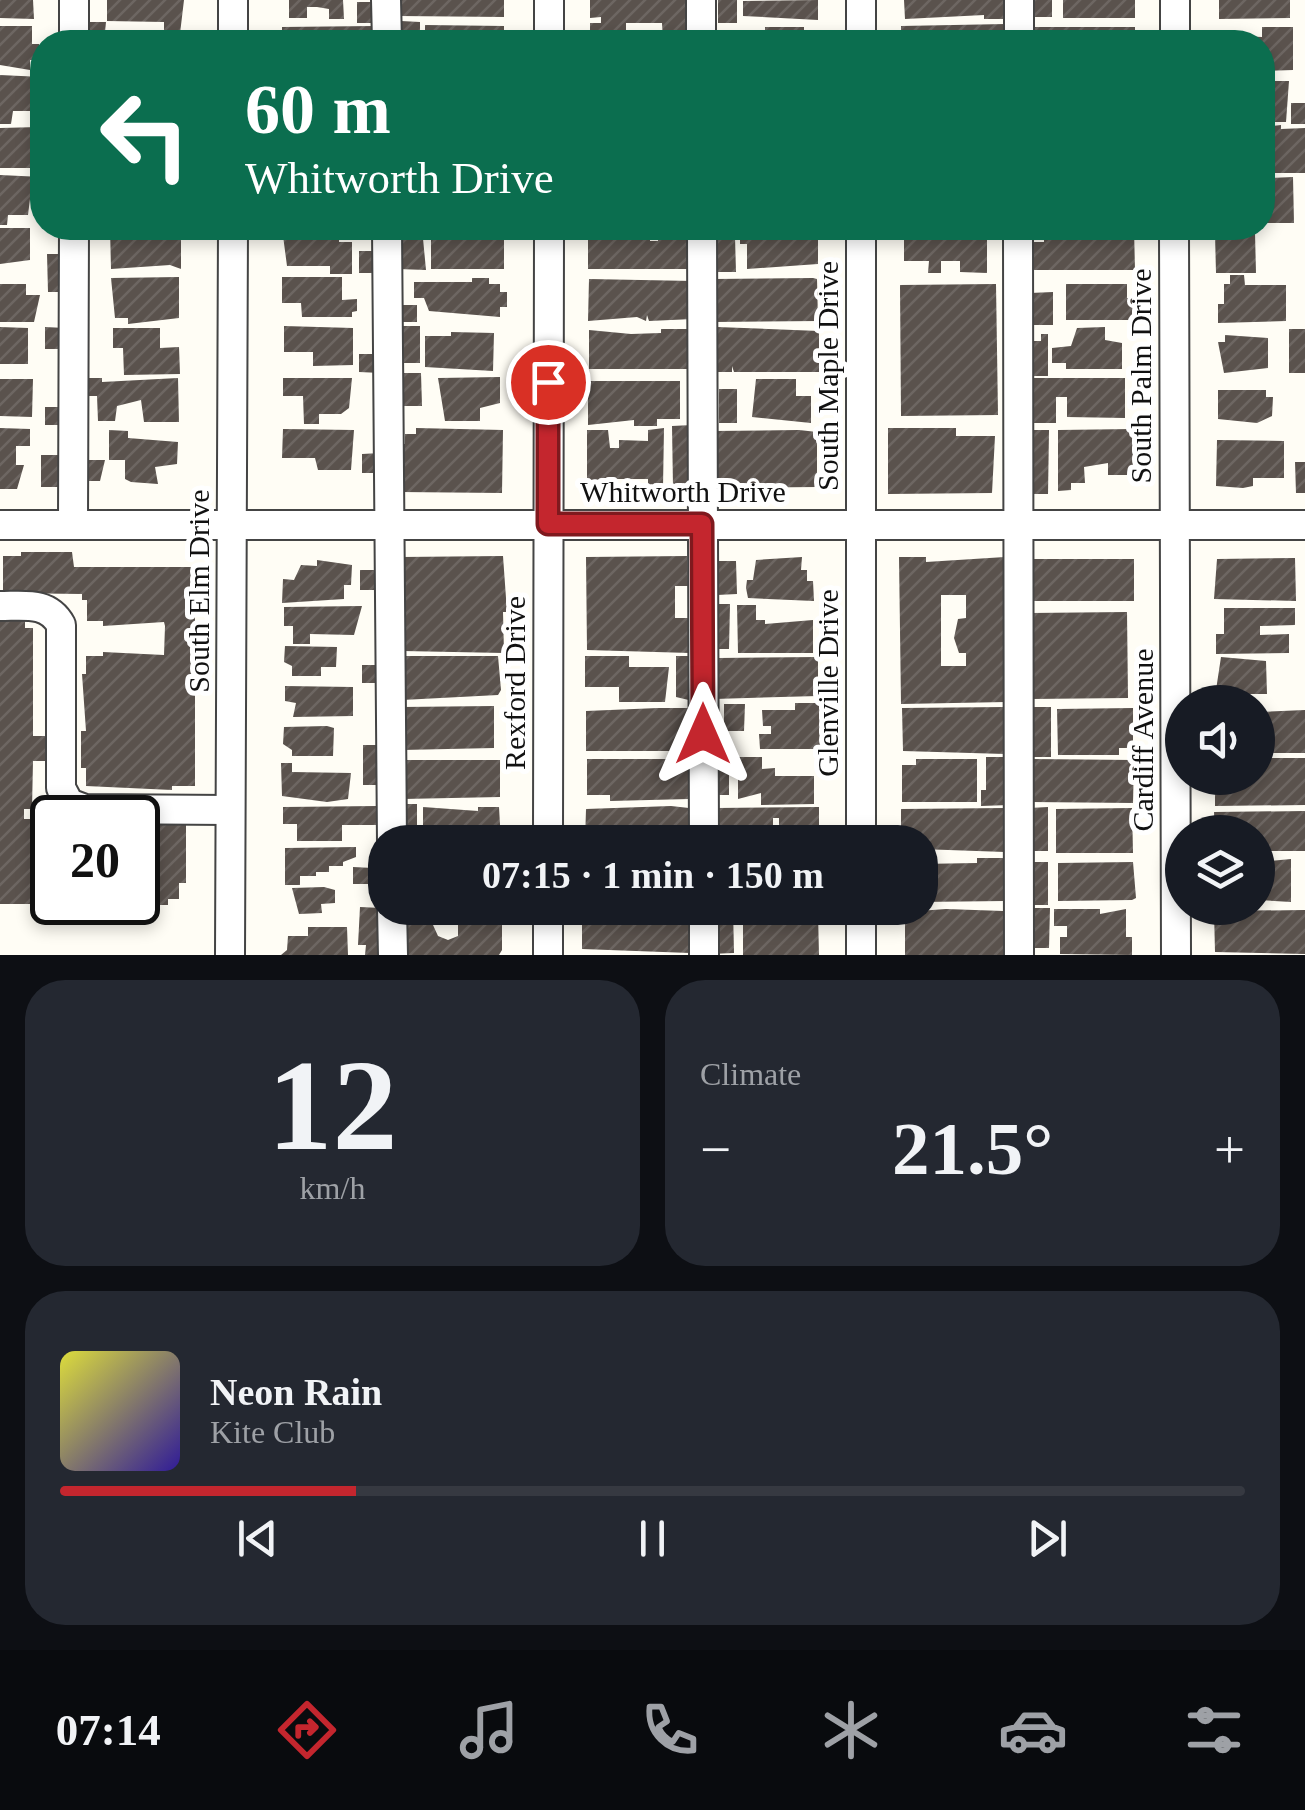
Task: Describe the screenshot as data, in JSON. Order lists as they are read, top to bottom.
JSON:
{
  "streets": {
    "street": [
      "South Maple Drive",
      "South Palm Drive",
      "Whitworth Drive",
      "South Elm Drive",
      "Rexford Drive",
      "Glenville Drive",
      "Cardiff Avenue"
    ]
  },
  "crossings": [
    ["South Maple Drive", "Whitworth Drive"],
    ["South Maple Drive", "Glenville Drive"],
    ["South Palm Drive", "Whitworth Drive"],
    ["South Palm Drive", "Cardiff Avenue"],
    ["Whitworth Drive", "South Elm Drive"],
    ["Whitworth Drive", "Rexford Drive"],
    ["Whitworth Drive", "Glenville Drive"],
    ["Whitworth Drive", "Cardiff Avenue"]
  ],
  "page": {
    "turn": ["60 m", "Whitworth Drive"],
    "limit": "20",
    "trip": "07:15 · 1 min · 150 m",
    "tile": [
      ["12", "km/h"],
      "Climate"
    ],
    "heat": ["−", "21.5°", "+"],
    "song": ["Neon Rain", "Kite Club"],
    "tabs": "07:14"
  }
}
